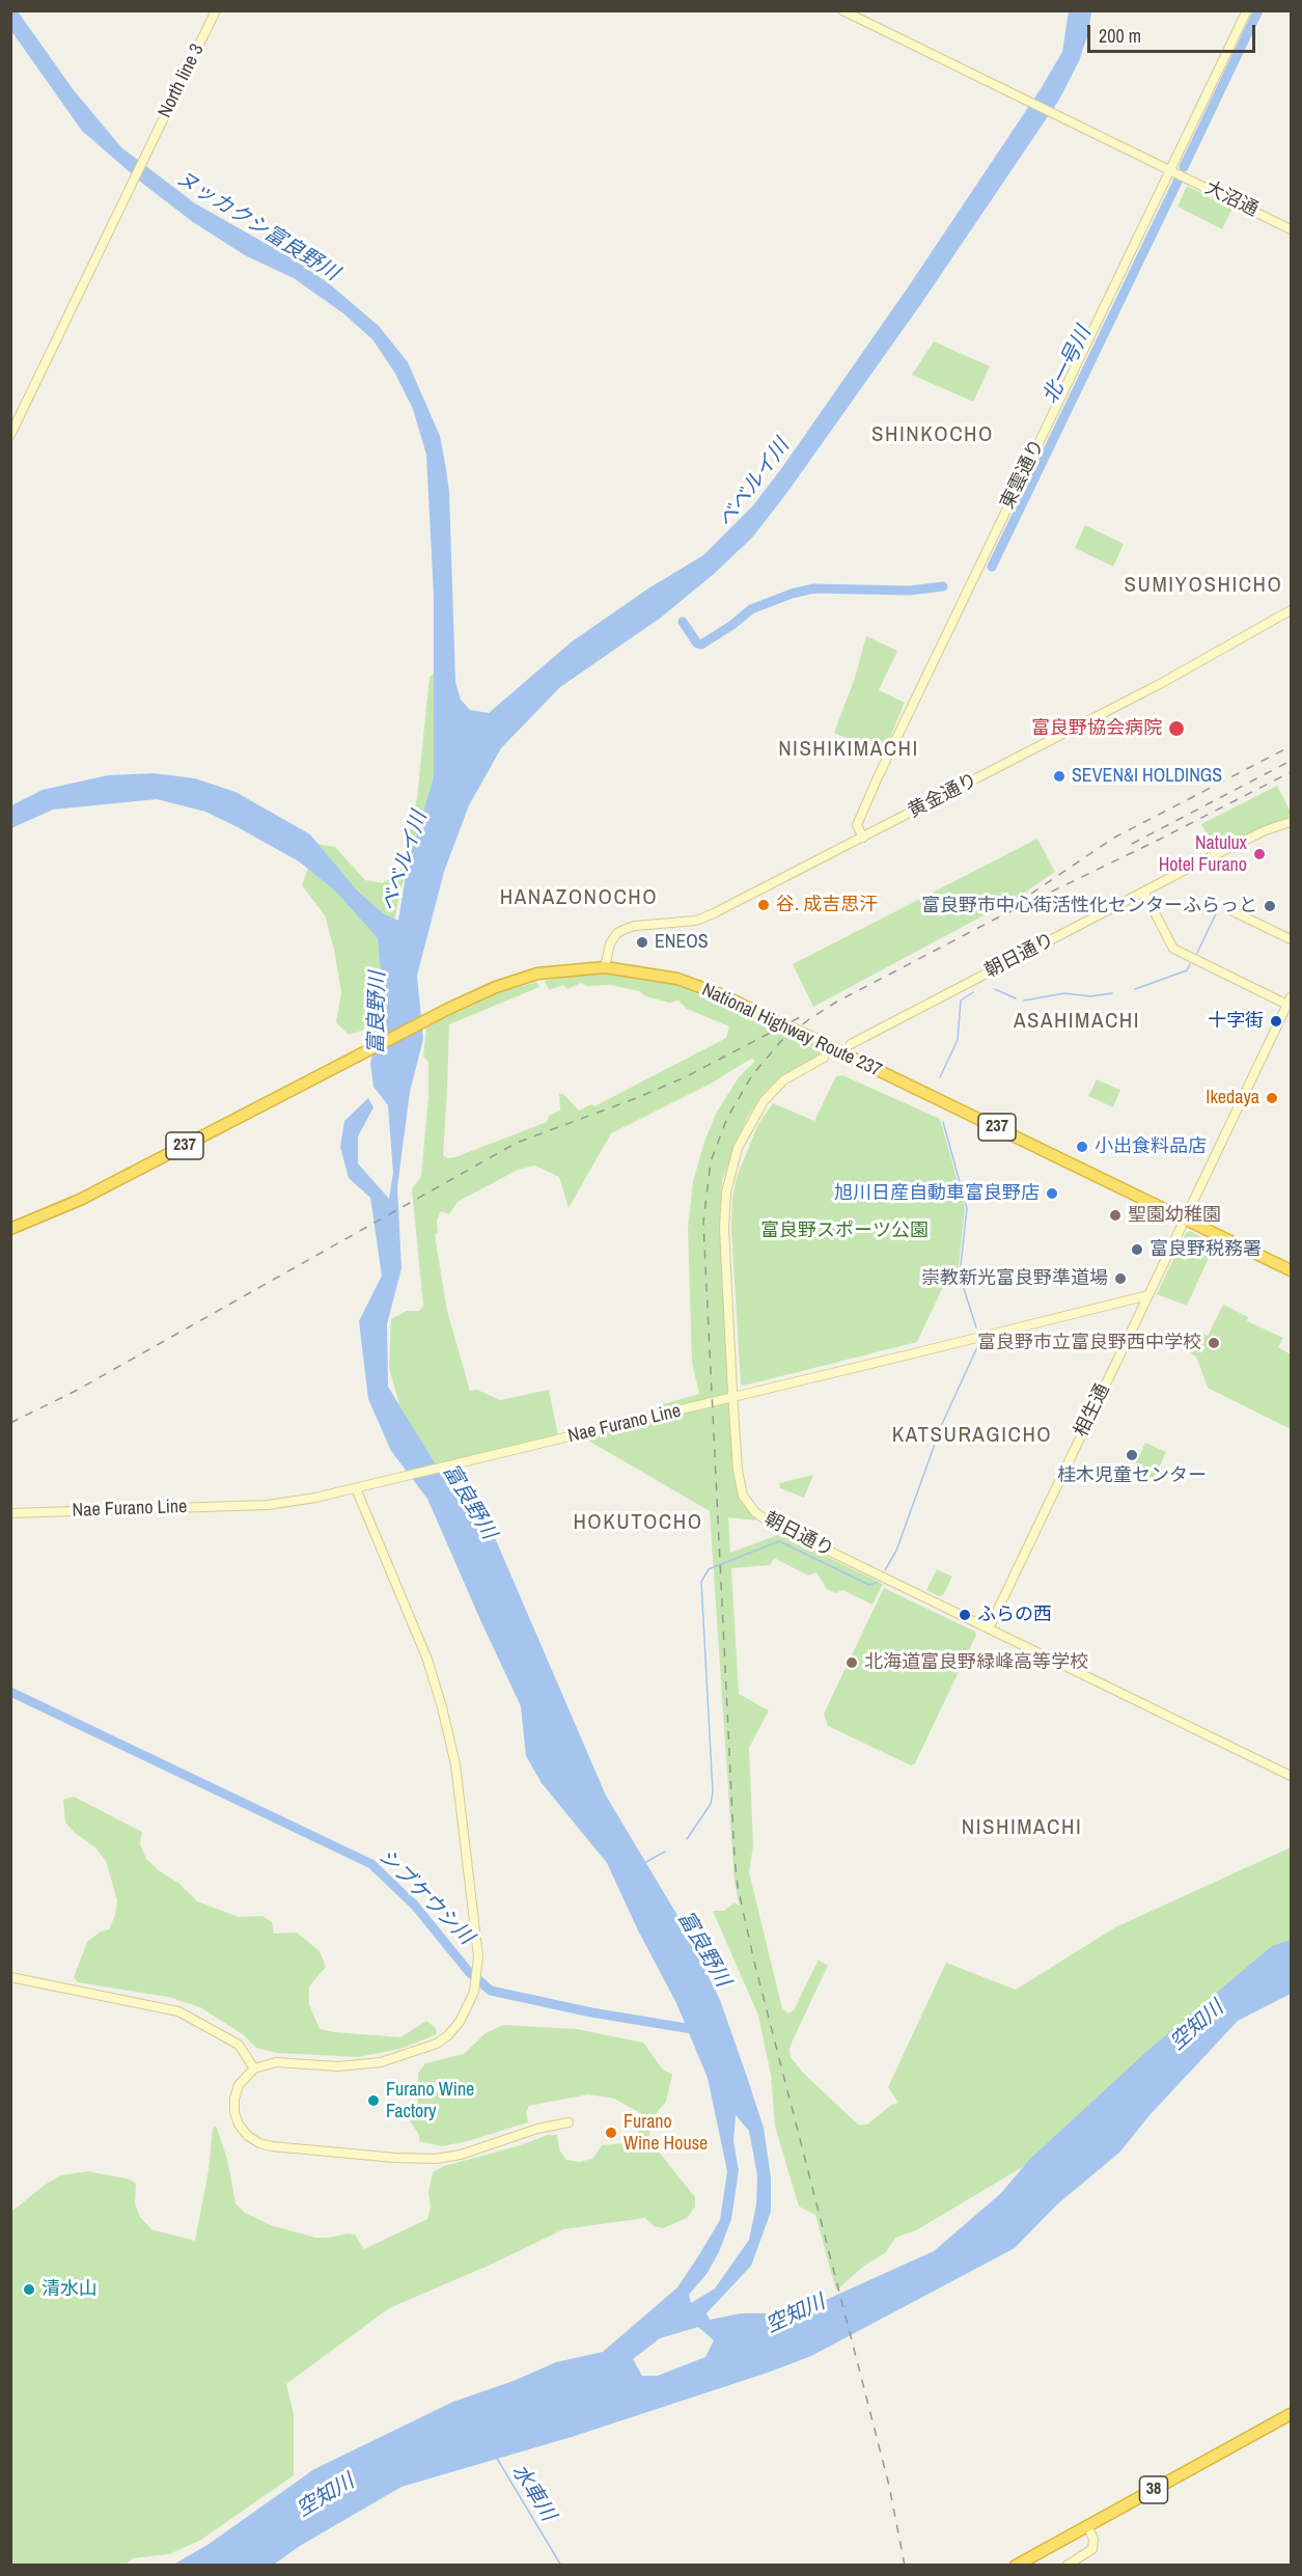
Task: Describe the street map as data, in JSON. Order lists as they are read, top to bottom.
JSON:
{
  "streets": {
    "highway": ["National Highway Route 237", "237", "38"],
    "street": [
      "North line 3",
      "大沼通",
      "東雲通り",
      "黄金通り",
      "朝日通り",
      "相生通",
      "Nae Furano Line"
    ]
  },
  "crossings": [
    ["大沼通", "東雲通り"],
    ["東雲通り", "黄金通り"],
    ["黄金通り", "National Highway Route 237"],
    ["朝日通り", "相生通"],
    ["朝日通り", "Nae Furano Line"],
    ["相生通", "Nae Furano Line"]
  ],
  "districts": [
    "SHINKOCHO",
    "SUMIYOSHICHO",
    "NISHIKIMACHI",
    "HANAZONOCHO",
    "ASAHIMACHI",
    "KATSURAGICHO",
    "HOKUTOCHO",
    "NISHIMACHI"
  ],
  "water": [
    "ヌッカクシ富良野川",
    "北一号川",
    "ベベルイ川",
    "富良野川",
    "シブケウシ川",
    "空知川",
    "水車川"
  ],
  "parks": ["富良野スポーツ公園"],
  "places": [
    "富良野協会病院",
    "SEVEN&I HOLDINGS",
    "Natulux Hotel Furano",
    "谷. 成吉思汗",
    "富良野市中心街活性化センターふらっと",
    "ENEOS",
    "十字街",
    "Ikedaya",
    "小出食料品店",
    "旭川日産自動車富良野店",
    "聖園幼稚園",
    "富良野税務署",
    "崇教新光富良野準道場",
    "富良野市立富良野西中学校",
    "桂木児童センター",
    "ふらの西",
    "北海道富良野緑峰高等学校",
    "Furano Wine Factory",
    "Furano Wine House",
    "清水山"
  ],
  "scale_bar": "200 m"
}
